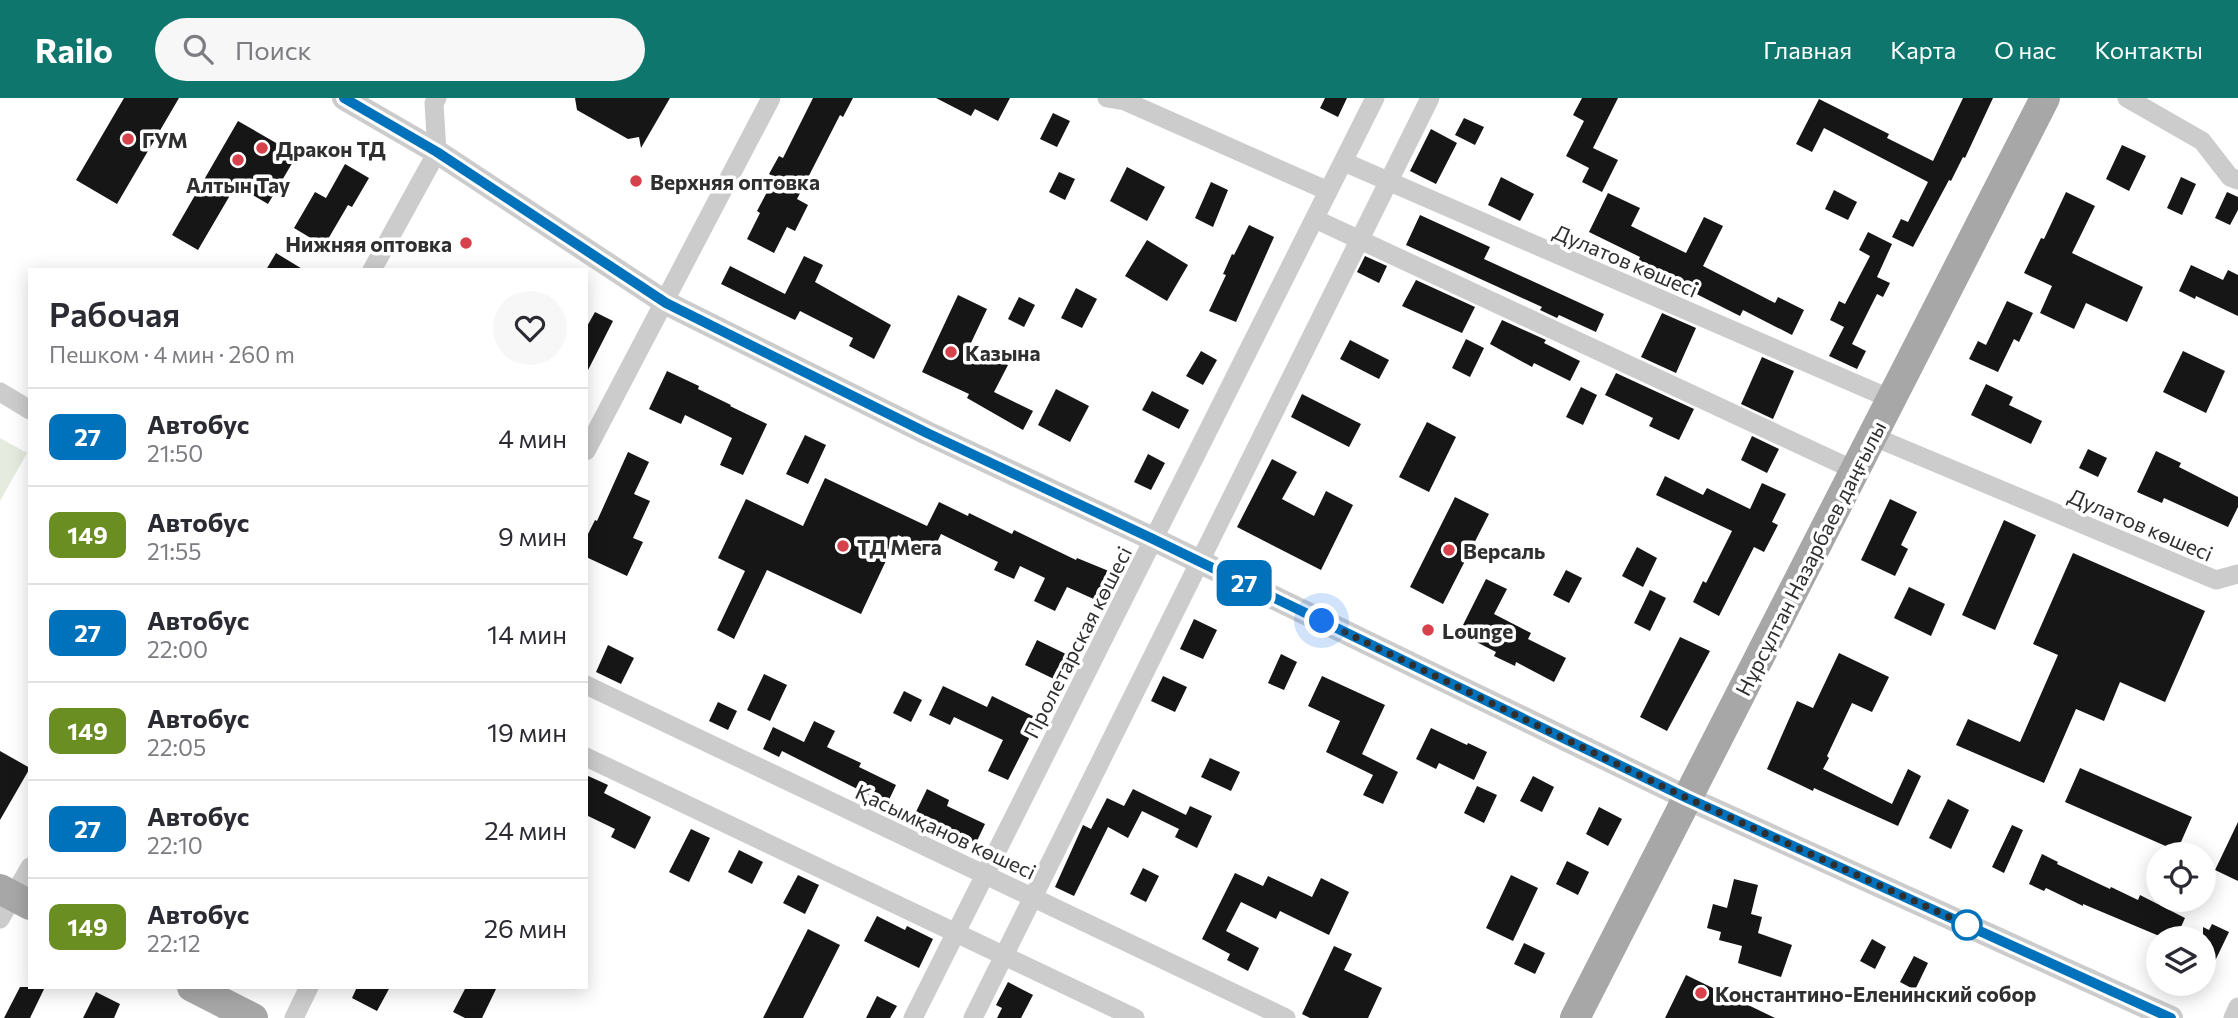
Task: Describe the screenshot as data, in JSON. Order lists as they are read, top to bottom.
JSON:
{
  "streets": {
    "main road": ["Нұрсұлтан Назарбаев даңғылы"],
    "street": ["Дулатов көшесі", "Пролетарская көшесі", "Қасымқанов көшесі"]
  },
  "crossings": [
    ["Дулатов көшесі", "Нұрсұлтан Назарбаев даңғылы"],
    ["Дулатов көшесі", "Пролетарская көшесі"],
    ["Пролетарская көшесі", "Қасымқанов көшесі"]
  ],
  "places": [
    "ГУМ",
    "Дракон ТД",
    "Алтын Тау",
    "Верхняя оптовка",
    "Нижняя оптовка",
    "Казына",
    "ТД Мега",
    "Версаль",
    "Lounge",
    "Константино-Еленинский собор"
  ],
  "lines": ["bus line 27"],
  "page": {
    "header": "Railo",
    "search": "Поиск",
    "nav": [
      "Главная",
      "Карта",
      "О нас",
      "Контакты"
    ],
    "on_map": "27",
    "heading": ["Рабочая", "Пешком · 4 мин · 260 m"],
    "list": [
      {
        "mark": "27",
        "name": "Автобус",
        "note": "21:50",
        "value": "4 мин"
      },
      {
        "mark": "149",
        "name": "Автобус",
        "note": "21:55",
        "value": "9 мин"
      },
      {
        "mark": "27",
        "name": "Автобус",
        "note": "22:00",
        "value": "14 мин"
      },
      {
        "mark": "149",
        "name": "Автобус",
        "note": "22:05",
        "value": "19 мин"
      },
      {
        "mark": "27",
        "name": "Автобус",
        "note": "22:10",
        "value": "24 мин"
      },
      {
        "mark": "149",
        "name": "Автобус",
        "note": "22:12",
        "value": "26 мин"
      }
    ]
  }
}
